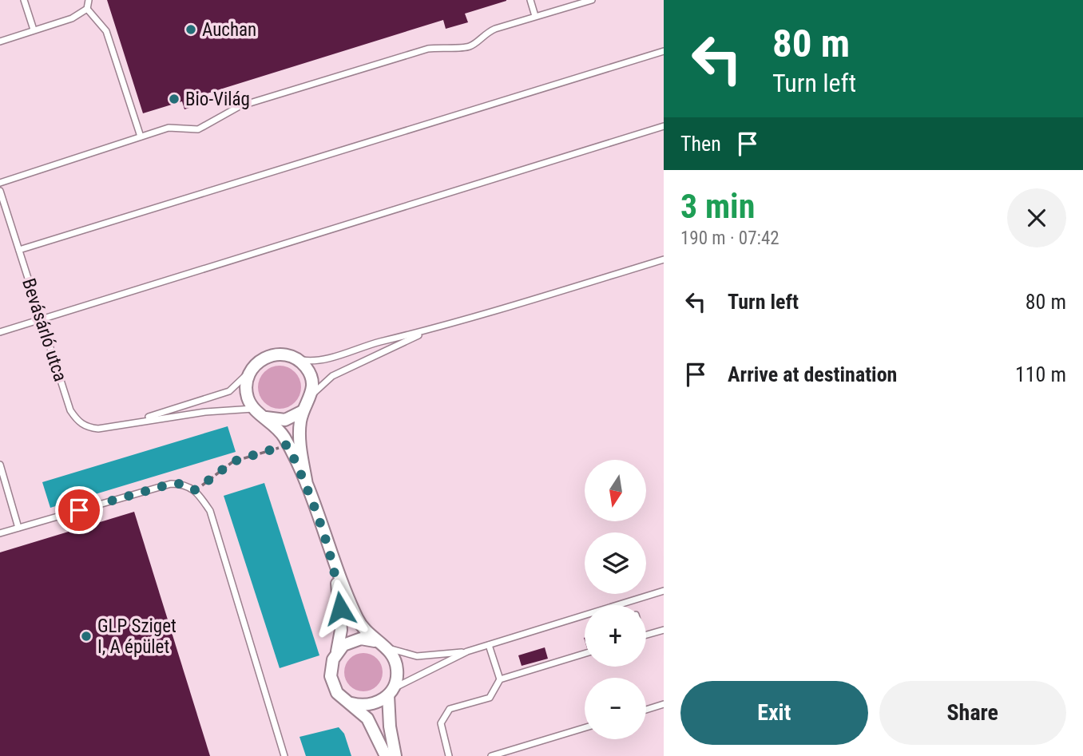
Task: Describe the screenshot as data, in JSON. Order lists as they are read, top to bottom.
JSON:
{
  "streets": {
    "lane": ["Bevásárló utca"]
  },
  "places": ["Auchan", "Bio-Világ", "GLP Sziget I, A épület"],
  "north": "bottom",
  "page": {
    "turn": ["80 m", "Turn left"],
    "then": "Then",
    "heading": ["3 min", "190 m · 07:42"],
    "list": [
      {
        "name": "Turn left",
        "value": "80 m"
      },
      {
        "name": "Arrive at destination",
        "value": "110 m"
      }
    ],
    "map_buttons": ["+", "−"],
    "buttons": ["Exit", "Share"]
  }
}
